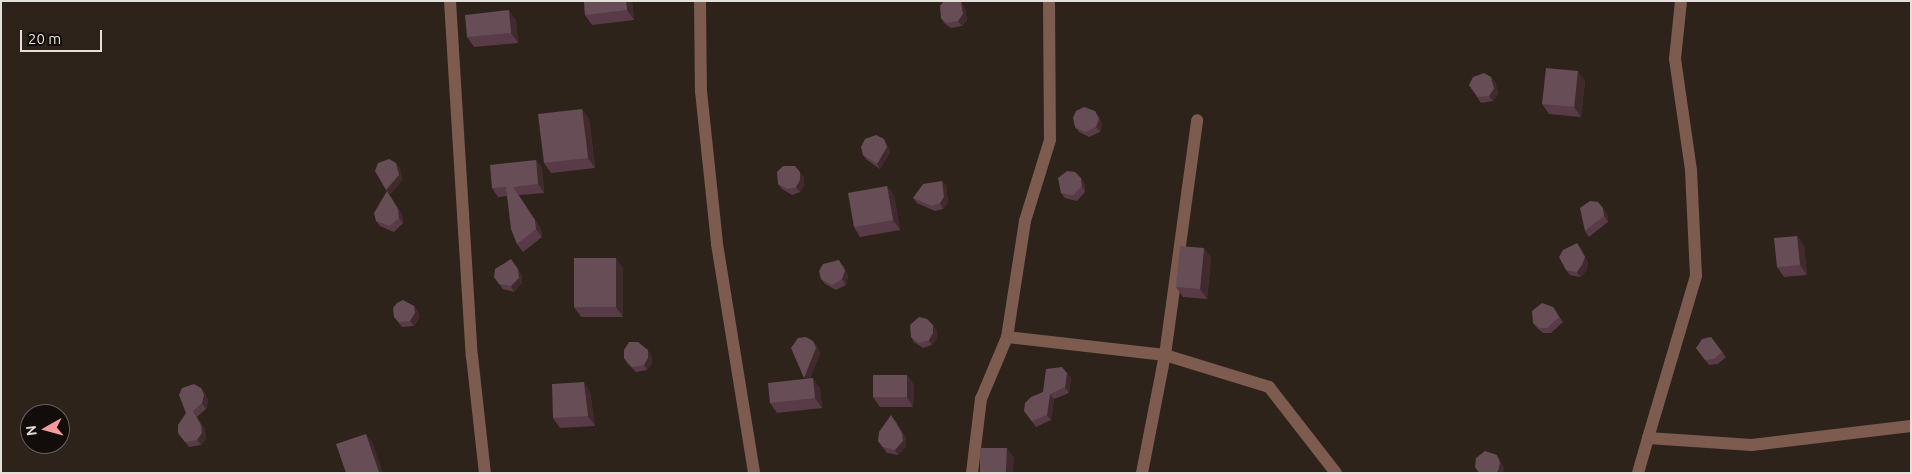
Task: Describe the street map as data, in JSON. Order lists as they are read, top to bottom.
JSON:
{
  "scale_bar": "20 m",
  "north": "left"
}
